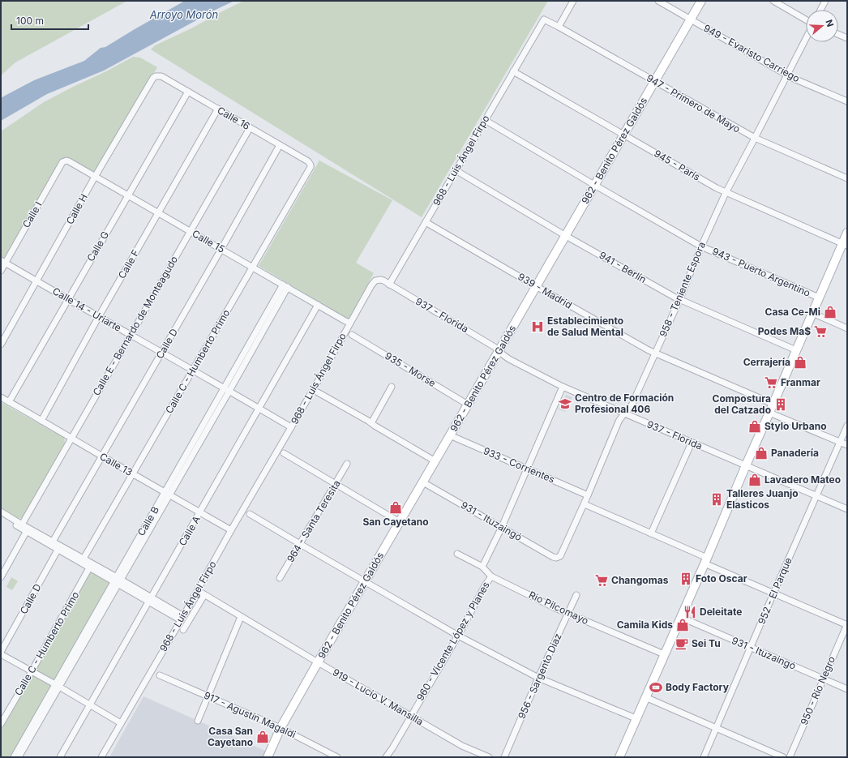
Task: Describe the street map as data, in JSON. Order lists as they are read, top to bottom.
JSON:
{
  "streets": {
    "main road": ["962 - Benito Pérez Galdós"],
    "street": [
      "949 - Evaristo Carriego",
      "947 - Primero de Mayo",
      "Calle 16",
      "968 - Luis Ángel Firpo",
      "945 - París",
      "Calle H",
      "Calle I",
      "Calle 15",
      "Calle G",
      "Calle F",
      "941 - Berlín",
      "943 - Puerto Argentino",
      "958 - Teniente Espora",
      "939 - Madrid",
      "Calle 14 - Uriarte",
      "937 - Florida",
      "Calle E - Bernardo de Monteagudo",
      "Calle D",
      "Calle C - Humberto Primo",
      "935 - Morse",
      "Calle 13",
      "933 - Corrientes",
      "Calle B",
      "964 - Santa Teresita",
      "931 - Ituzaingó",
      "Calle A",
      "952 - El Parque",
      "Rio Pilcomayo",
      "960 - Vicente López y Planes",
      "956 - Sargento Díaz",
      "950 - Río Negro",
      "919 - Lucio V. Mansilla",
      "917 - Agustín Magaldi"
    ]
  },
  "crossings": [
    ["949 - Evaristo Carriego", "962 - Benito Pérez Galdós"],
    ["949 - Evaristo Carriego", "958 - Teniente Espora"],
    ["947 - Primero de Mayo", "962 - Benito Pérez Galdós"],
    ["947 - Primero de Mayo", "968 - Luis Ángel Firpo"],
    ["947 - Primero de Mayo", "958 - Teniente Espora"],
    ["Calle 16", "Calle H"],
    ["Calle 16", "Calle G"],
    ["Calle 16", "Calle F"],
    ["Calle 16", "Calle E - Bernardo de Monteagudo"],
    ["Calle 16", "Calle D"],
    ["Calle 16", "Calle C - Humberto Primo"],
    ["962 - Benito Pérez Galdós", "945 - París"],
    ["962 - Benito Pérez Galdós", "941 - Berlín"],
    ["962 - Benito Pérez Galdós", "943 - Puerto Argentino"],
    ["962 - Benito Pérez Galdós", "939 - Madrid"],
    ["962 - Benito Pérez Galdós", "937 - Florida"],
    ["962 - Benito Pérez Galdós", "935 - Morse"],
    ["962 - Benito Pérez Galdós", "933 - Corrientes"],
    ["962 - Benito Pérez Galdós", "931 - Ituzaingó"],
    ["962 - Benito Pérez Galdós", "919 - Lucio V. Mansilla"],
    ["962 - Benito Pérez Galdós", "917 - Agustín Magaldi"],
    ["968 - Luis Ángel Firpo", "945 - París"],
    ["968 - Luis Ángel Firpo", "Calle 15"],
    ["968 - Luis Ángel Firpo", "941 - Berlín"],
    ["968 - Luis Ángel Firpo", "943 - Puerto Argentino"],
    ["968 - Luis Ángel Firpo", "939 - Madrid"],
    ["968 - Luis Ángel Firpo", "Calle 14 - Uriarte"],
    ["968 - Luis Ángel Firpo", "937 - Florida"],
    ["968 - Luis Ángel Firpo", "Calle 13"],
    ["945 - París", "958 - Teniente Espora"],
    ["Calle H", "Calle 15"],
    ["Calle H", "Calle 14 - Uriarte"],
    ["Calle I", "Calle 15"],
    ["Calle I", "Calle 14 - Uriarte"],
    ["Calle 15", "Calle G"],
    ["Calle 15", "Calle F"],
    ["Calle 15", "Calle E - Bernardo de Monteagudo"],
    ["Calle 15", "Calle D"],
    ["Calle 15", "Calle C - Humberto Primo"],
    ["Calle 15", "Calle B"],
    ["Calle 15", "Calle A"],
    ["Calle G", "Calle 14 - Uriarte"],
    ["Calle G", "Calle 13"],
    ["Calle F", "Calle 14 - Uriarte"],
    ["Calle F", "Calle 13"],
    ["941 - Berlín", "958 - Teniente Espora"],
    ["943 - Puerto Argentino", "958 - Teniente Espora"],
    ["958 - Teniente Espora", "939 - Madrid"],
    ["958 - Teniente Espora", "937 - Florida"],
    ["958 - Teniente Espora", "933 - Corrientes"],
    ["958 - Teniente Espora", "931 - Ituzaingó"],
    ["Calle 14 - Uriarte", "Calle E - Bernardo de Monteagudo"],
    ["Calle 14 - Uriarte", "Calle D"],
    ["Calle 14 - Uriarte", "Calle C - Humberto Primo"],
    ["Calle 14 - Uriarte", "Calle B"],
    ["Calle 14 - Uriarte", "Calle A"],
    ["937 - Florida", "952 - El Parque"],
    ["937 - Florida", "960 - Vicente López y Planes"],
    ["Calle E - Bernardo de Monteagudo", "Calle 13"],
    ["Calle D", "Calle 13"],
    ["Calle C - Humberto Primo", "Calle 13"],
    ["Calle 13", "Calle B"],
    ["Calle 13", "Calle A"],
    ["933 - Corrientes", "960 - Vicente López y Planes"],
    ["931 - Ituzaingó", "952 - El Parque"],
    ["931 - Ituzaingó", "960 - Vicente López y Planes"],
    ["931 - Ituzaingó", "950 - Río Negro"],
    ["Rio Pilcomayo", "960 - Vicente López y Planes"],
    ["Rio Pilcomayo", "956 - Sargento Díaz"],
    ["960 - Vicente López y Planes", "919 - Lucio V. Mansilla"]
  ],
  "water": ["Arroyo Morón"],
  "places": {
    "shop": [
      "Casa Ce-Mi",
      "Cerrajería",
      "Stylo Urbano",
      "Panadería",
      "Lavadero Mateo",
      "San Cayetano",
      "Camila Kids",
      "Casa San Cayetano"
    ],
    "hospital": ["Establecimiento de Salud Mental"],
    "supermarket": ["Podes Ma$", "Franmar", "Changomas"],
    "school or university": ["Centro de Formación Profesional 406"],
    "building": ["Compostura del Catzado", "Talleres Juanjo Elasticos", "Foto Oscar"],
    "restaurant": ["Deleitate"],
    "cafe": ["Sei Tu"],
    "sports": ["Body Factory"]
  },
  "scale_bar": "100 m",
  "north": "right"
}
